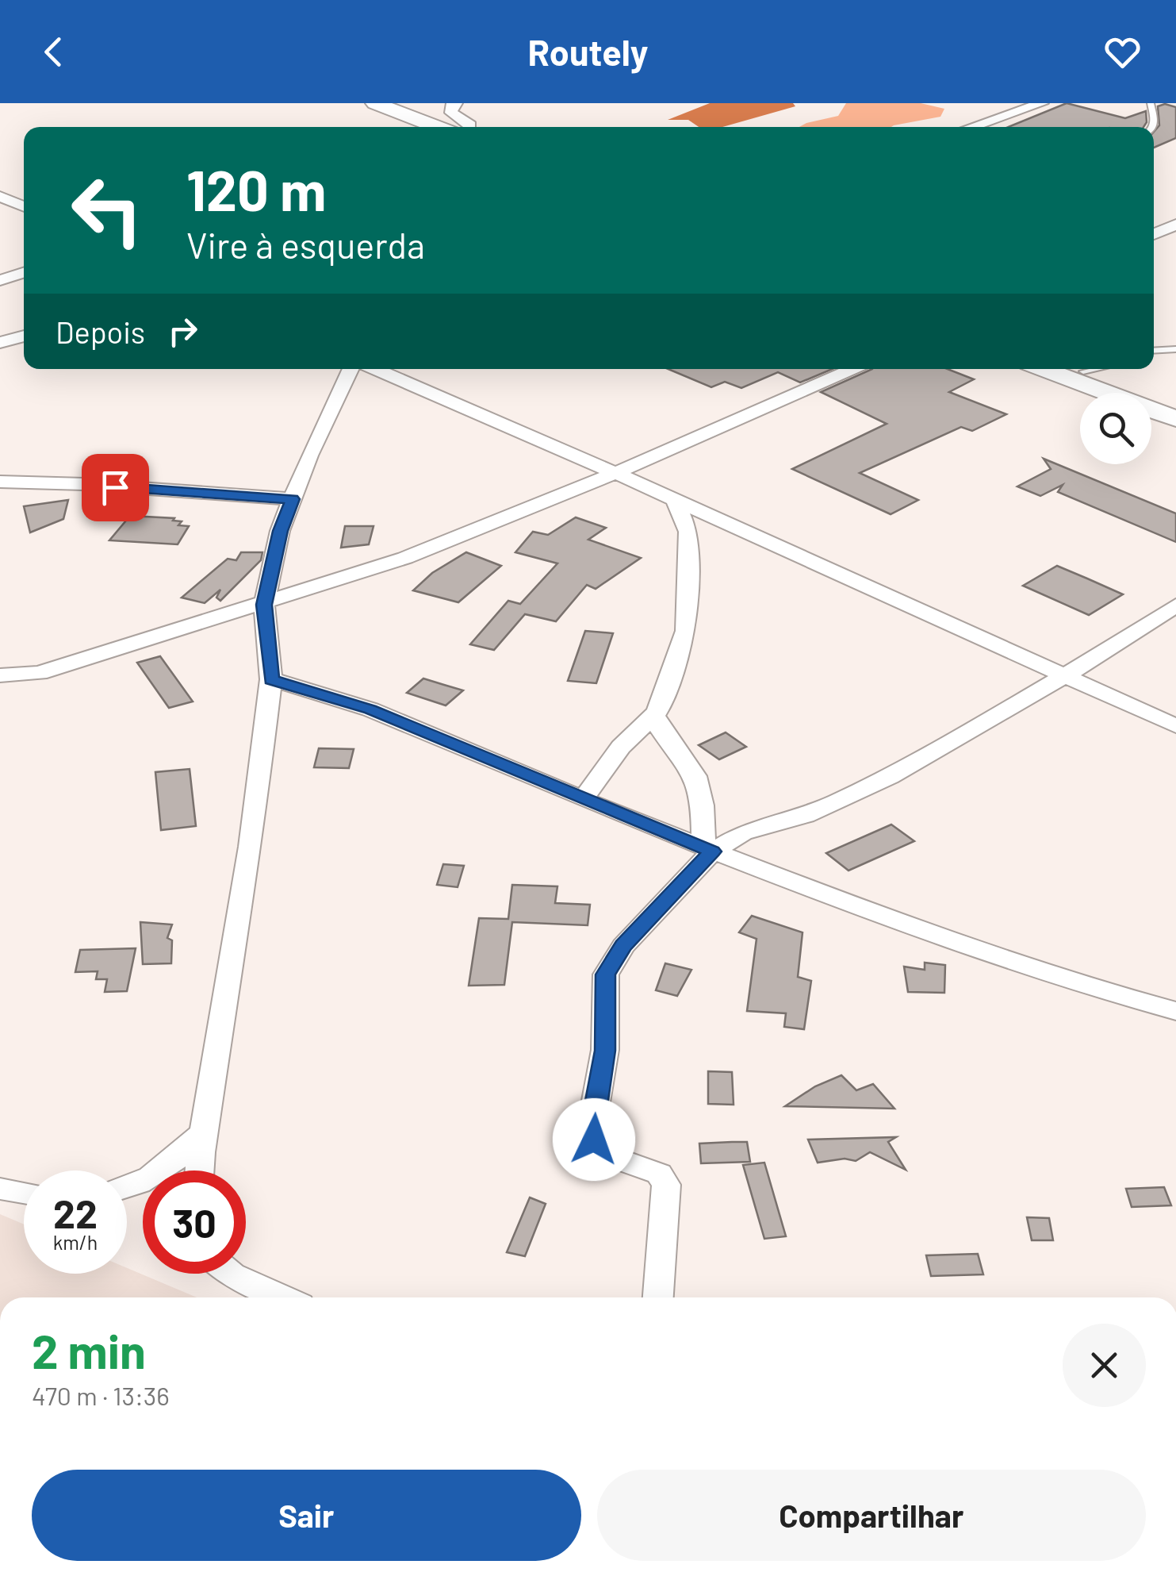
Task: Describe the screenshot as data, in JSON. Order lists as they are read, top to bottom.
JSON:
{
  "page": {
    "header": "Routely",
    "turn": ["120 m", "Vire à esquerda"],
    "then": "Depois",
    "speed": "22 km/h",
    "limit": "30",
    "heading": ["2 min", "470 m · 13:36"],
    "buttons": ["Sair", "Compartilhar"]
  }
}
